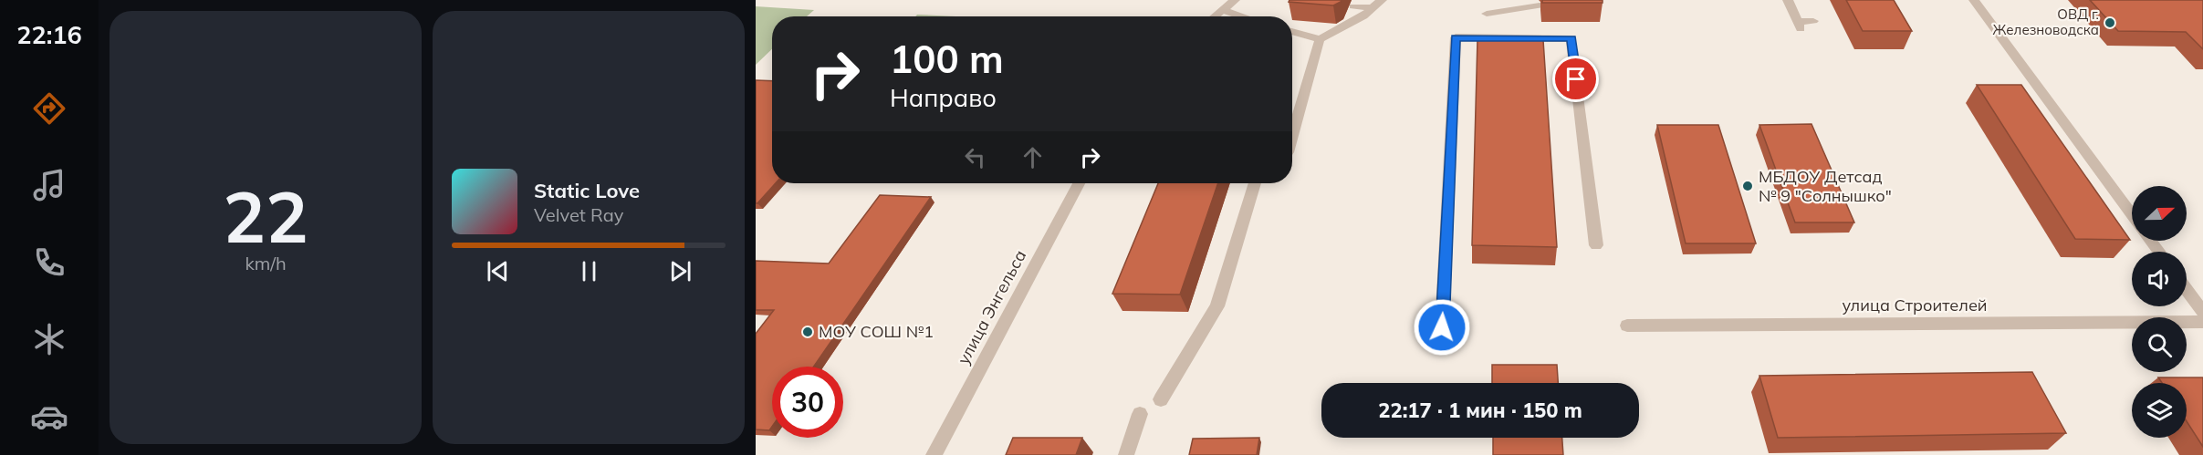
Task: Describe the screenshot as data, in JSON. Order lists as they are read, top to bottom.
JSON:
{
  "streets": {
    "street": ["улица Строителей", "улица Энгельса"]
  },
  "places": ["ОВД г. Железноводска", "МБДОУ Детсад № 9 \"Солнышко\"", "МОУ СОШ №1"],
  "north": "right",
  "page": {
    "tabs": "22:16",
    "tile": ["22", "km/h"],
    "turn": ["100 m", "Направо"],
    "song": ["Static Love", "Velvet Ray"],
    "limit": "30",
    "trip": "22:17 · 1 мин · 150 m"
  }
}
